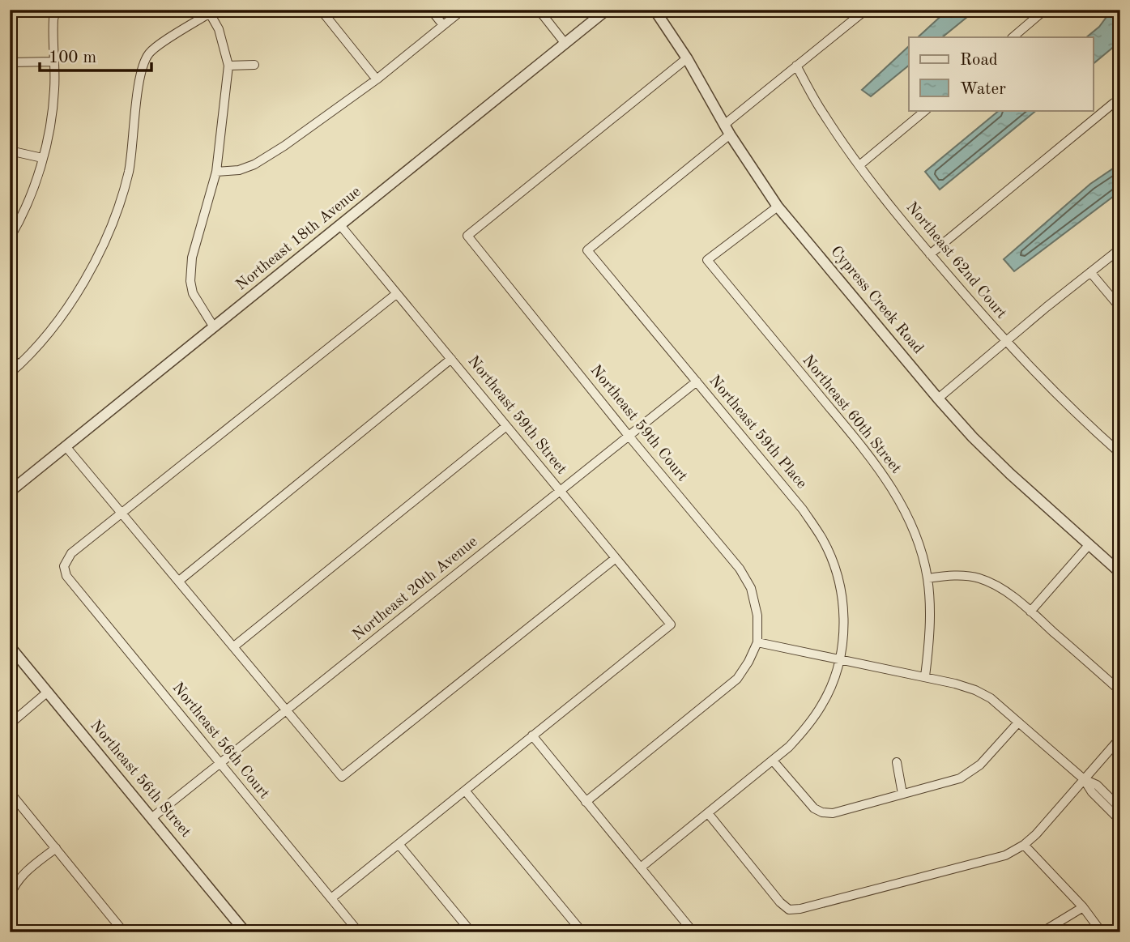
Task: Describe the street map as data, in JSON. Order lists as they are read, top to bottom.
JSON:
{
  "streets": {
    "street": [
      "Northeast 18th Avenue",
      "Northeast 62nd Court",
      "Cypress Creek Road",
      "Northeast 60th Street",
      "Northeast 59th Street",
      "Northeast 59th Court",
      "Northeast 59th Place",
      "Northeast 20th Avenue",
      "Northeast 56th Court",
      "Northeast 56th Street"
    ]
  },
  "crossings": [
    ["Northeast 18th Avenue", "Northeast 59th Street"],
    ["Cypress Creek Road", "Northeast 60th Street"],
    ["Cypress Creek Road", "Northeast 59th Court"],
    ["Cypress Creek Road", "Northeast 59th Place"],
    ["Northeast 59th Street", "Northeast 20th Avenue"],
    ["Northeast 59th Court", "Northeast 20th Avenue"],
    ["Northeast 59th Place", "Northeast 20th Avenue"],
    ["Northeast 20th Avenue", "Northeast 56th Court"],
    ["Northeast 20th Avenue", "Northeast 56th Street"]
  ],
  "legend": ["Road", "Water"],
  "scale_bar": "100 m"
}
